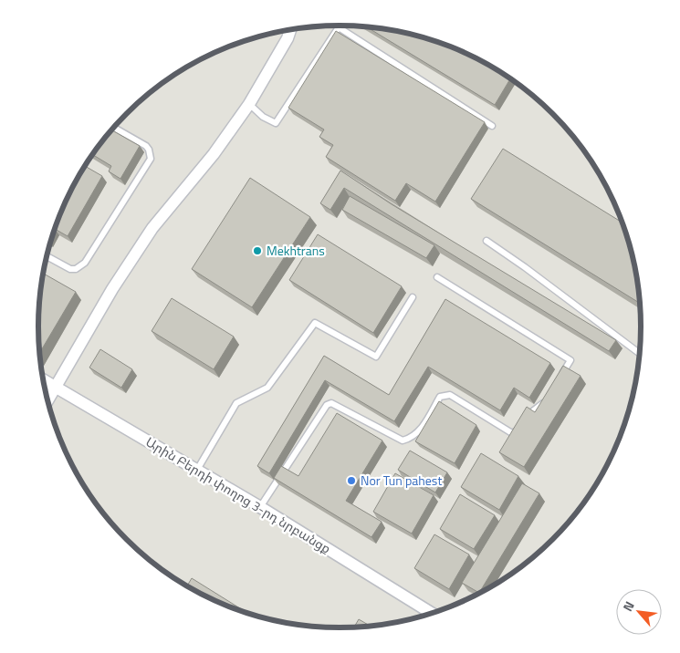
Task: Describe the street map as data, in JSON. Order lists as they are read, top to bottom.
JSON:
{
  "streets": {
    "street": ["Արին Բերդի փողոց 3-րդ նրբանցք"]
  },
  "places": ["Mekhtrans", "Nor Tun pahest"],
  "north": "top left"
}
